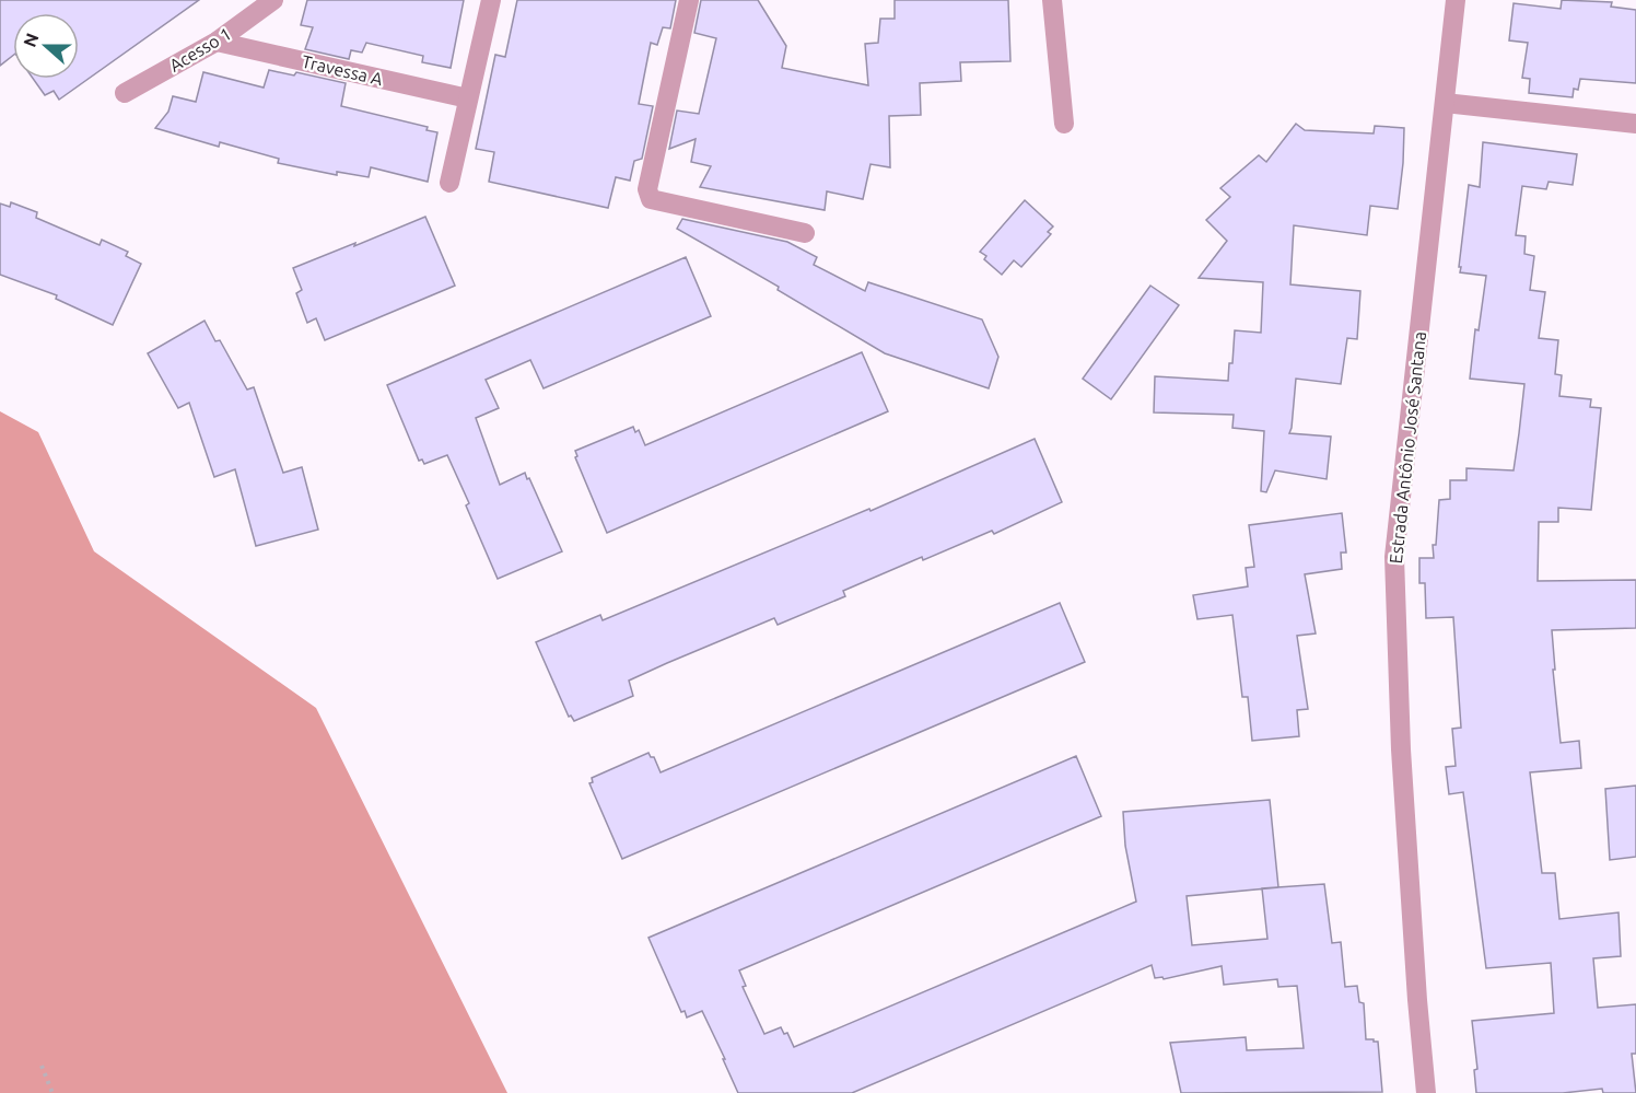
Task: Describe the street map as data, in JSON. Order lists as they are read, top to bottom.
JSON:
{
  "streets": {
    "street": ["Acesso 1", "Travessa A", "Estrada Antônio José Santana"]
  },
  "crossings": [
    ["Acesso 1", "Travessa A"]
  ],
  "north": "left"
}
